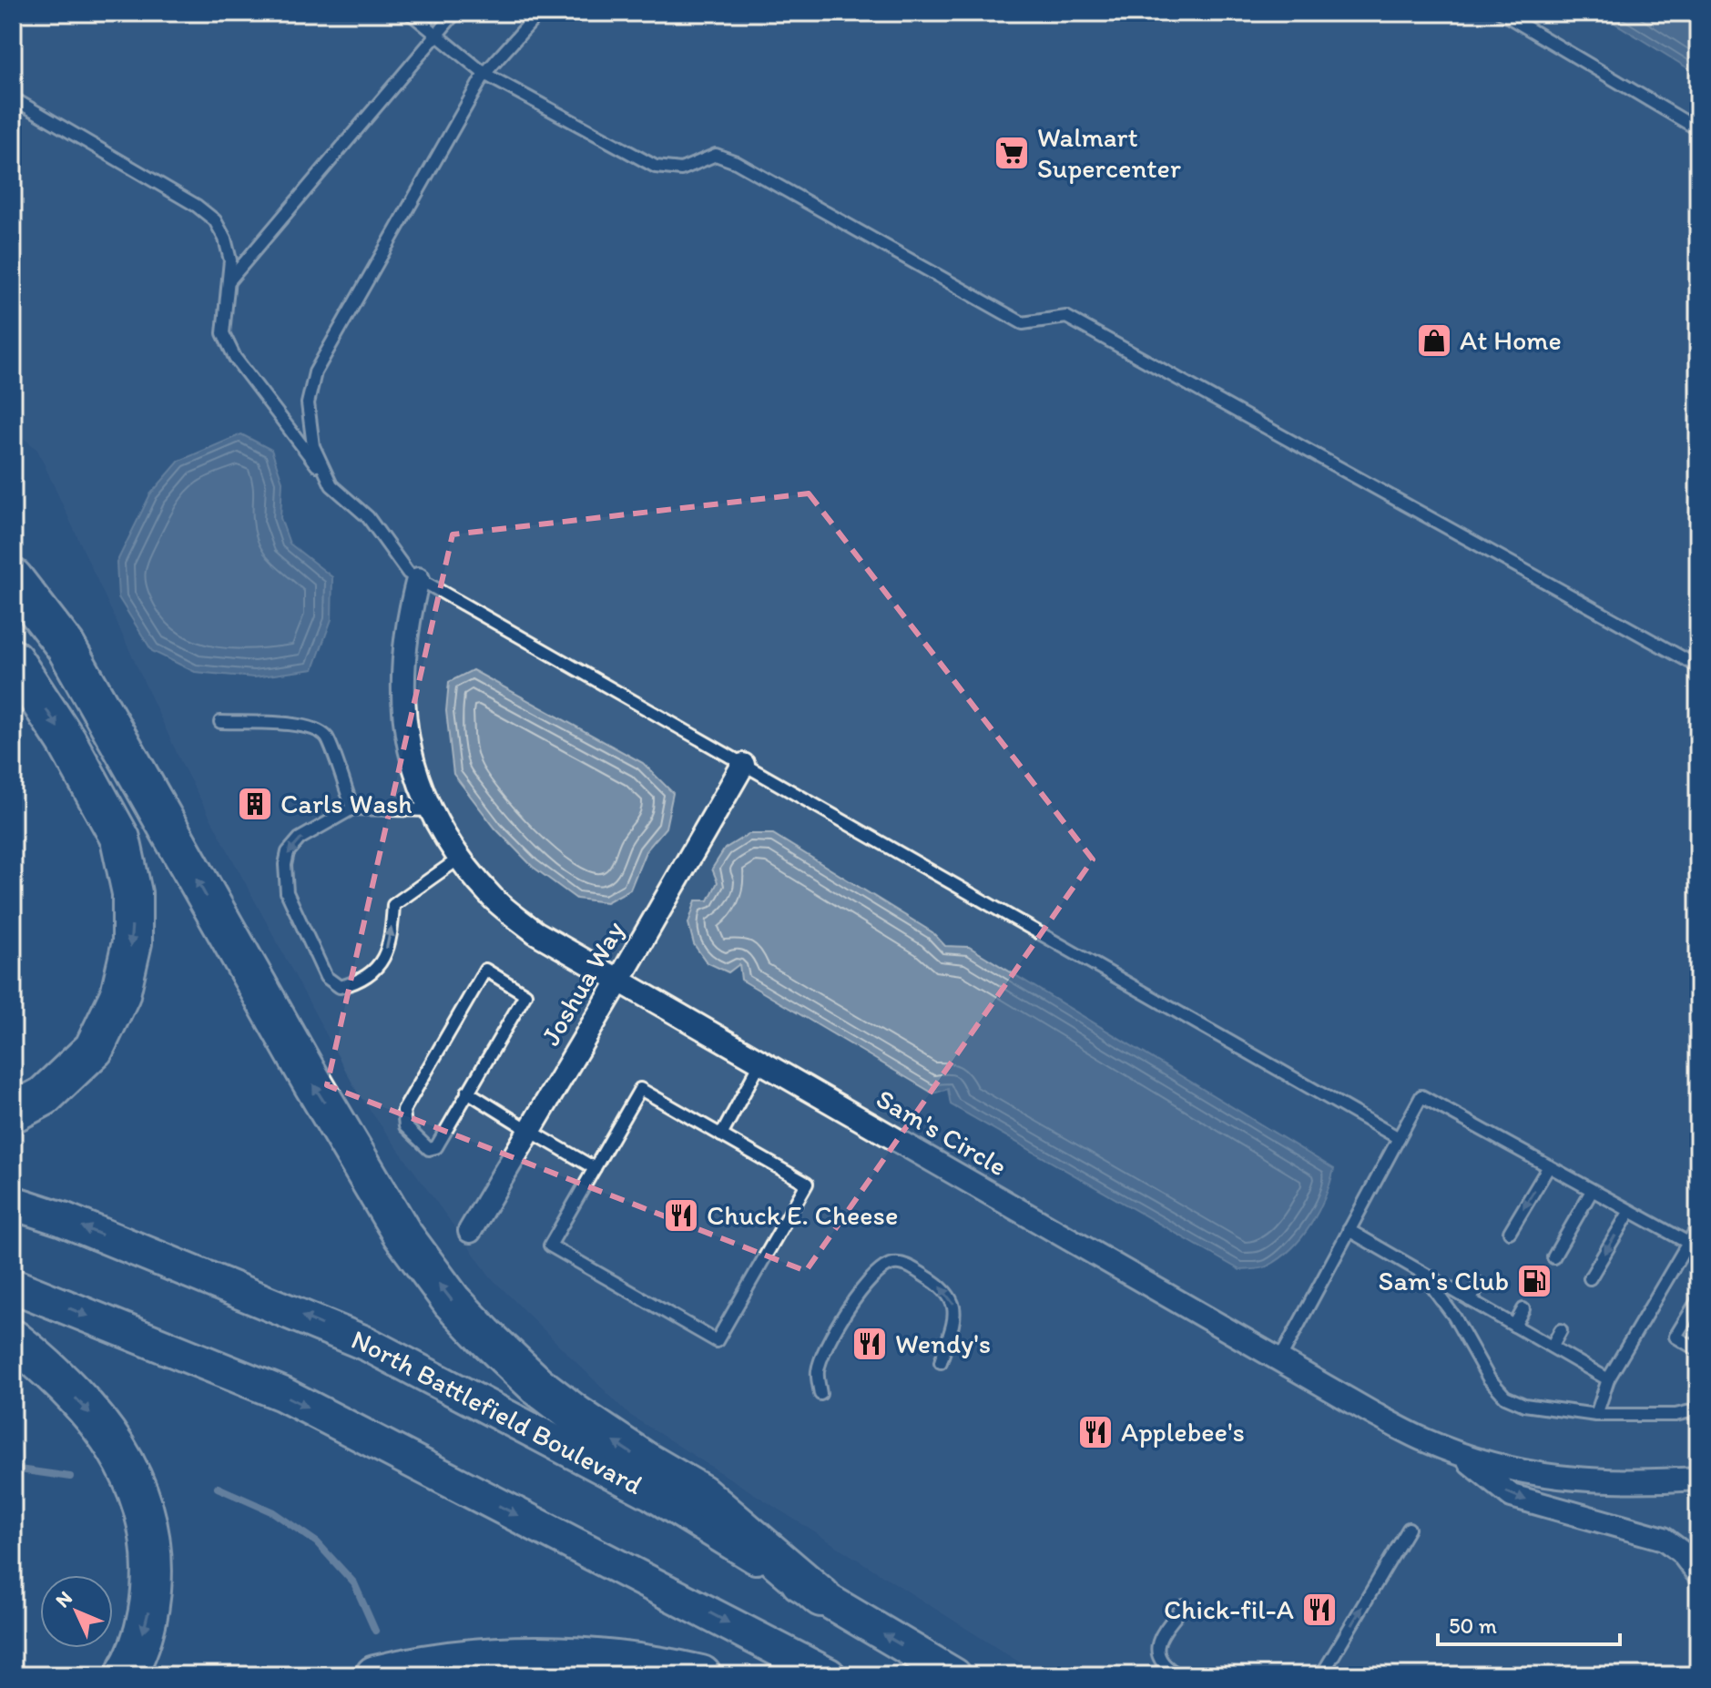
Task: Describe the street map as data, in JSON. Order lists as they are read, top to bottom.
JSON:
{
  "streets": {
    "main road": ["North Battlefield Boulevard"],
    "street": ["Joshua Way", "Sam's Circle"]
  },
  "crossings": [
    ["Joshua Way", "Sam's Circle"]
  ],
  "places": {
    "supermarket": ["Walmart Supercenter"],
    "shop": ["At Home"],
    "building": ["Carls Wash"],
    "restaurant": [
      "Chuck E. Cheese",
      "Wendy's",
      "Applebee's",
      "Chick-fil-A"
    ],
    "fuel station": ["Sam's Club"]
  },
  "scale_bar": "50 m",
  "north": "top left"
}
